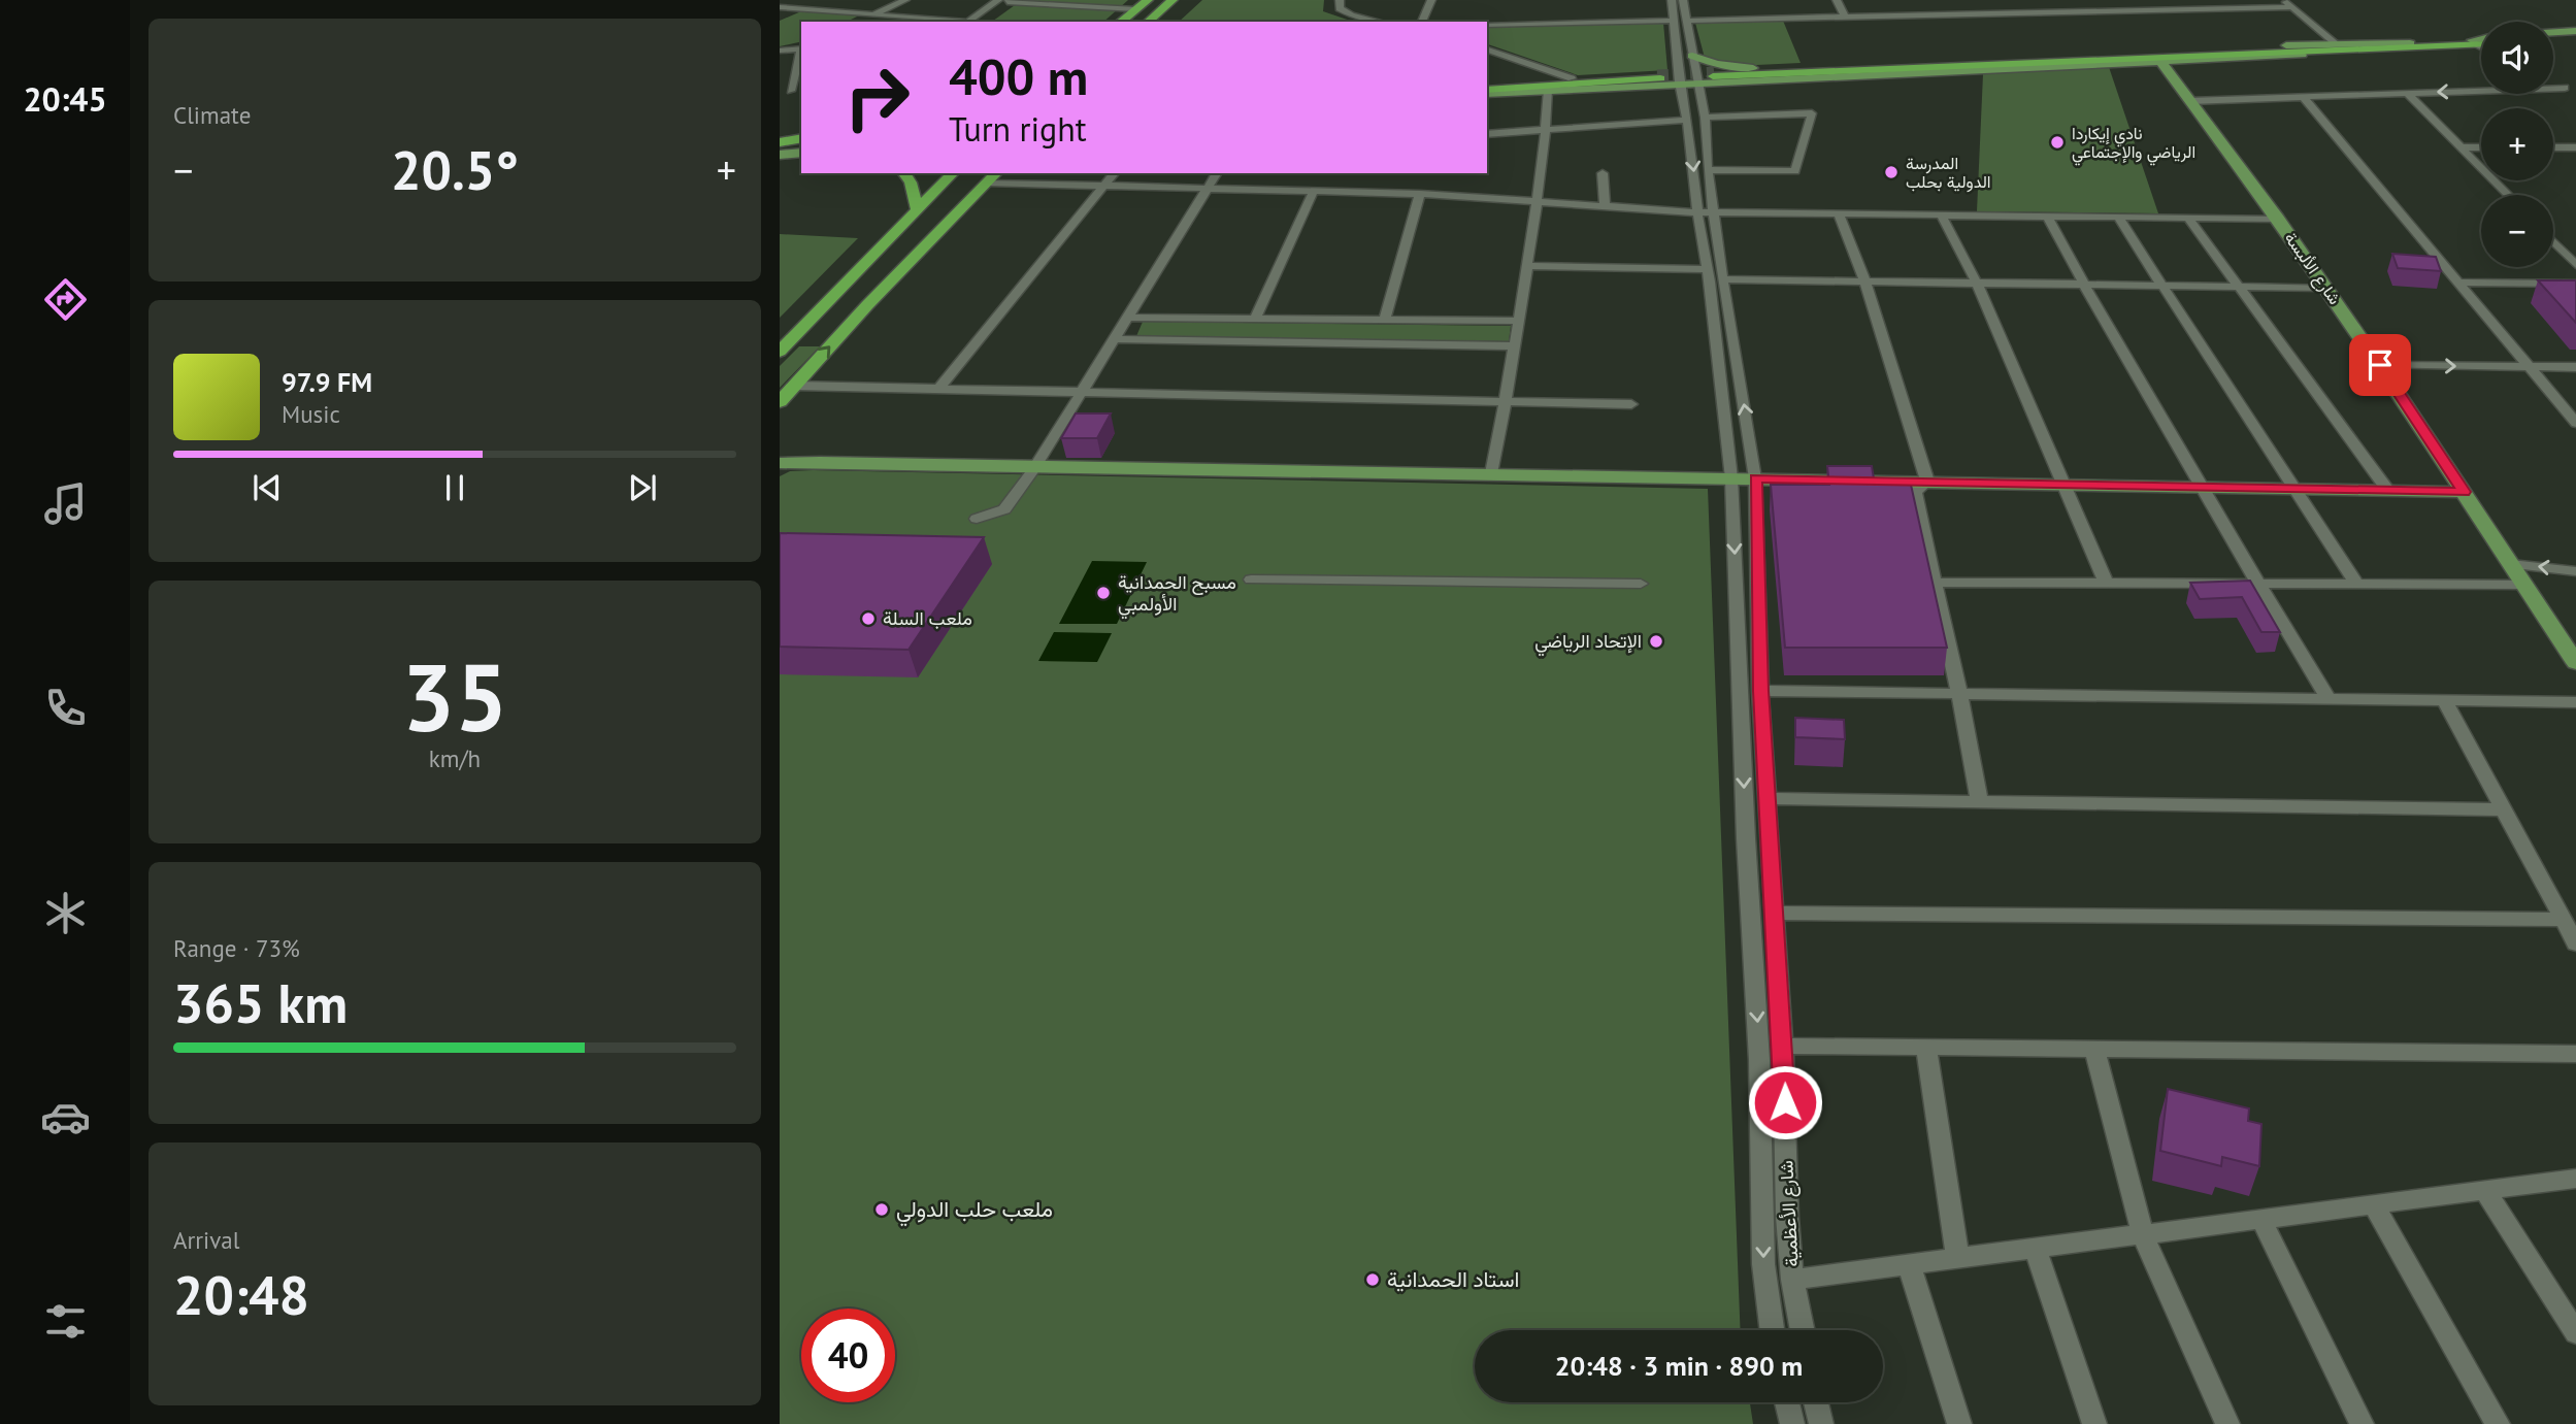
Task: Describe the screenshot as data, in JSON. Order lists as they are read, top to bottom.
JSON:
{
  "streets": {
    "main road": ["شارع الألبسة"],
    "street": ["شارع الأعظمية"]
  },
  "places": [
    "نادي إيكاردا الرياضي والإجتماعي",
    "المدرسة الدولية بحلب",
    "مسبح الحمدانية الأولمبي",
    "ملعب السلة",
    "الإتحاد الرياضي",
    "ملعب حلب الدولي",
    "استاد الحمدانية"
  ],
  "page": {
    "tabs": "20:45",
    "tile": [
      "Climate",
      ["35", "km/h"],
      ["Range · 73%", "365 km"],
      ["Arrival", "20:48"]
    ],
    "map_buttons": ["+", "−"],
    "turn": ["400 m", "Turn right"],
    "heat": ["−", "20.5°", "+"],
    "song": ["97.9 FM", "Music"],
    "limit": "40",
    "trip": "20:48 · 3 min · 890 m"
  }
}
